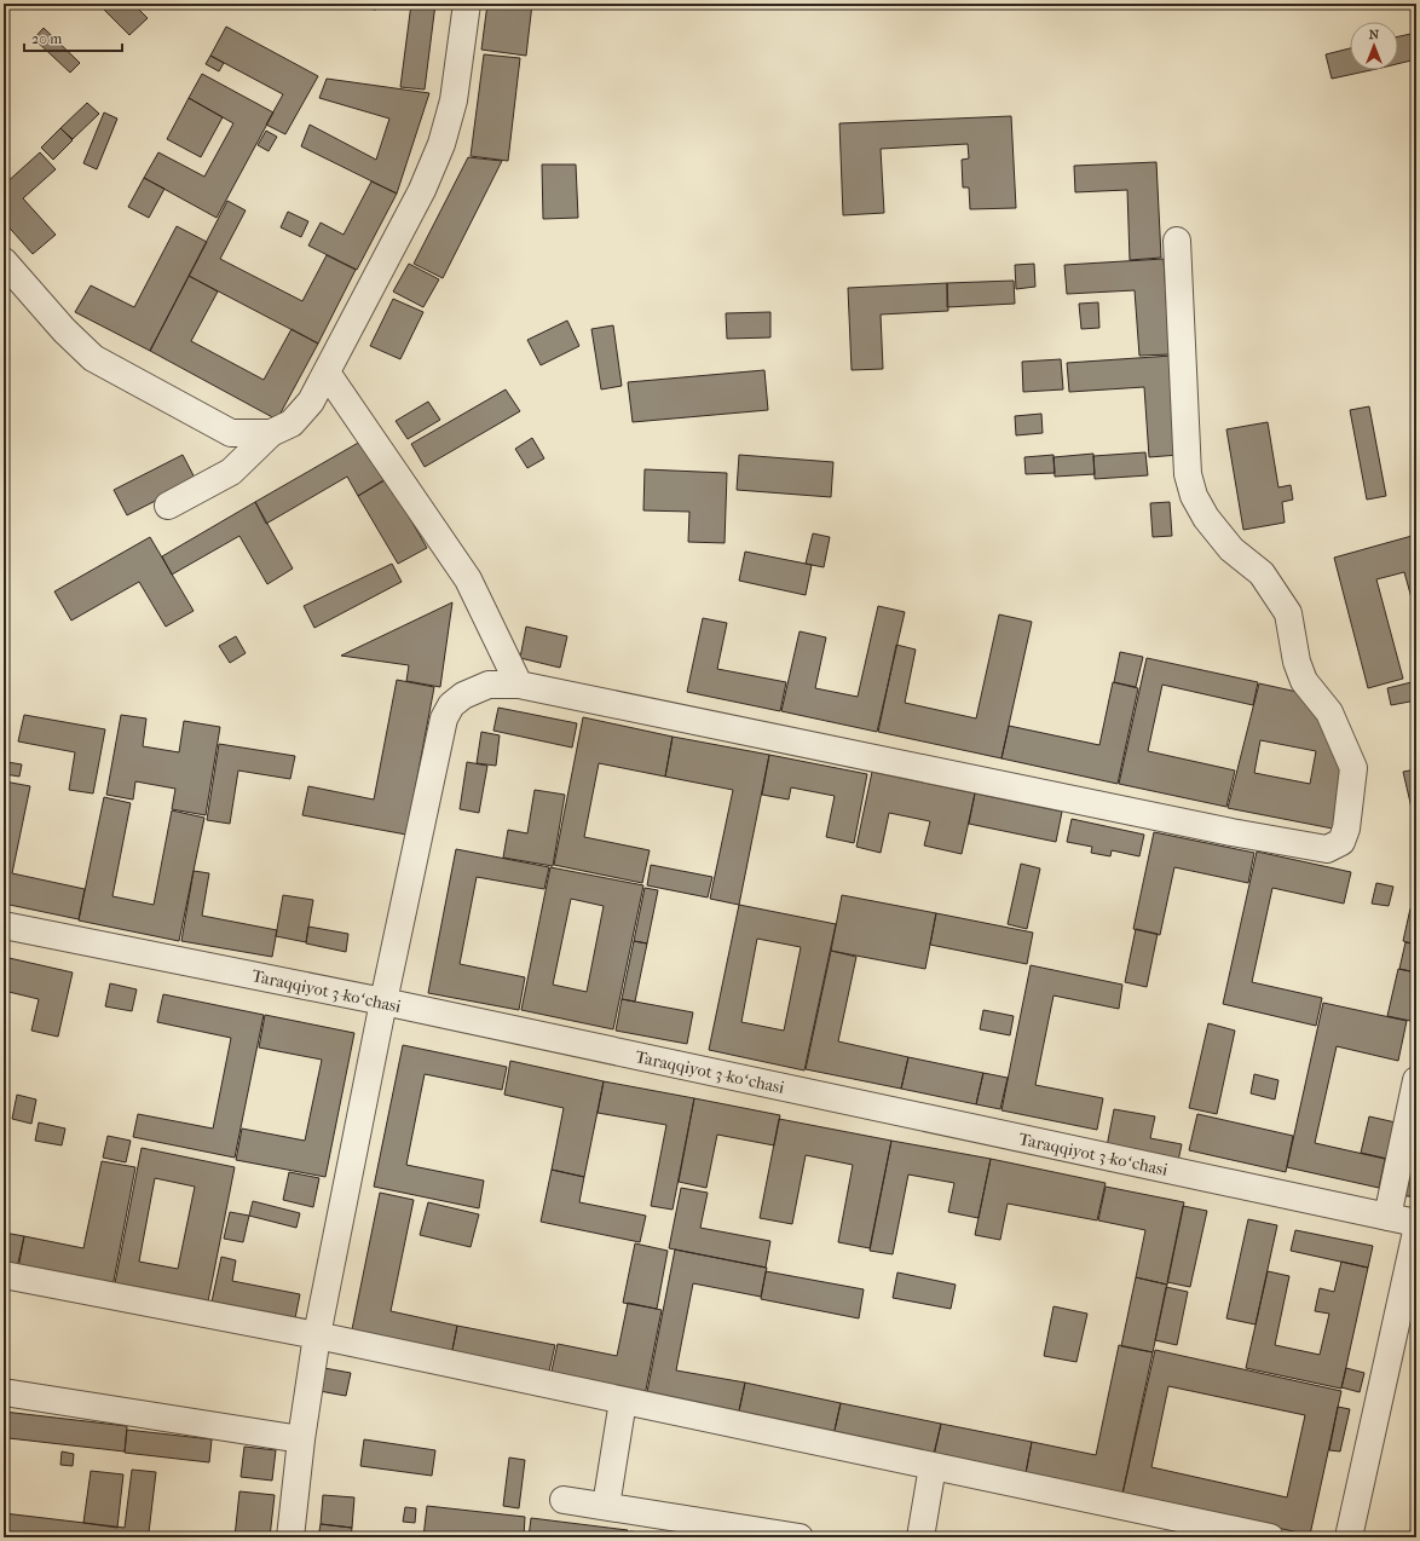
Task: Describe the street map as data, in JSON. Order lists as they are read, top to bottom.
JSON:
{
  "streets": {
    "street": ["Taraqqiyot 3-koʻchasi"]
  },
  "scale_bar": "20 m",
  "north": "top"
}
